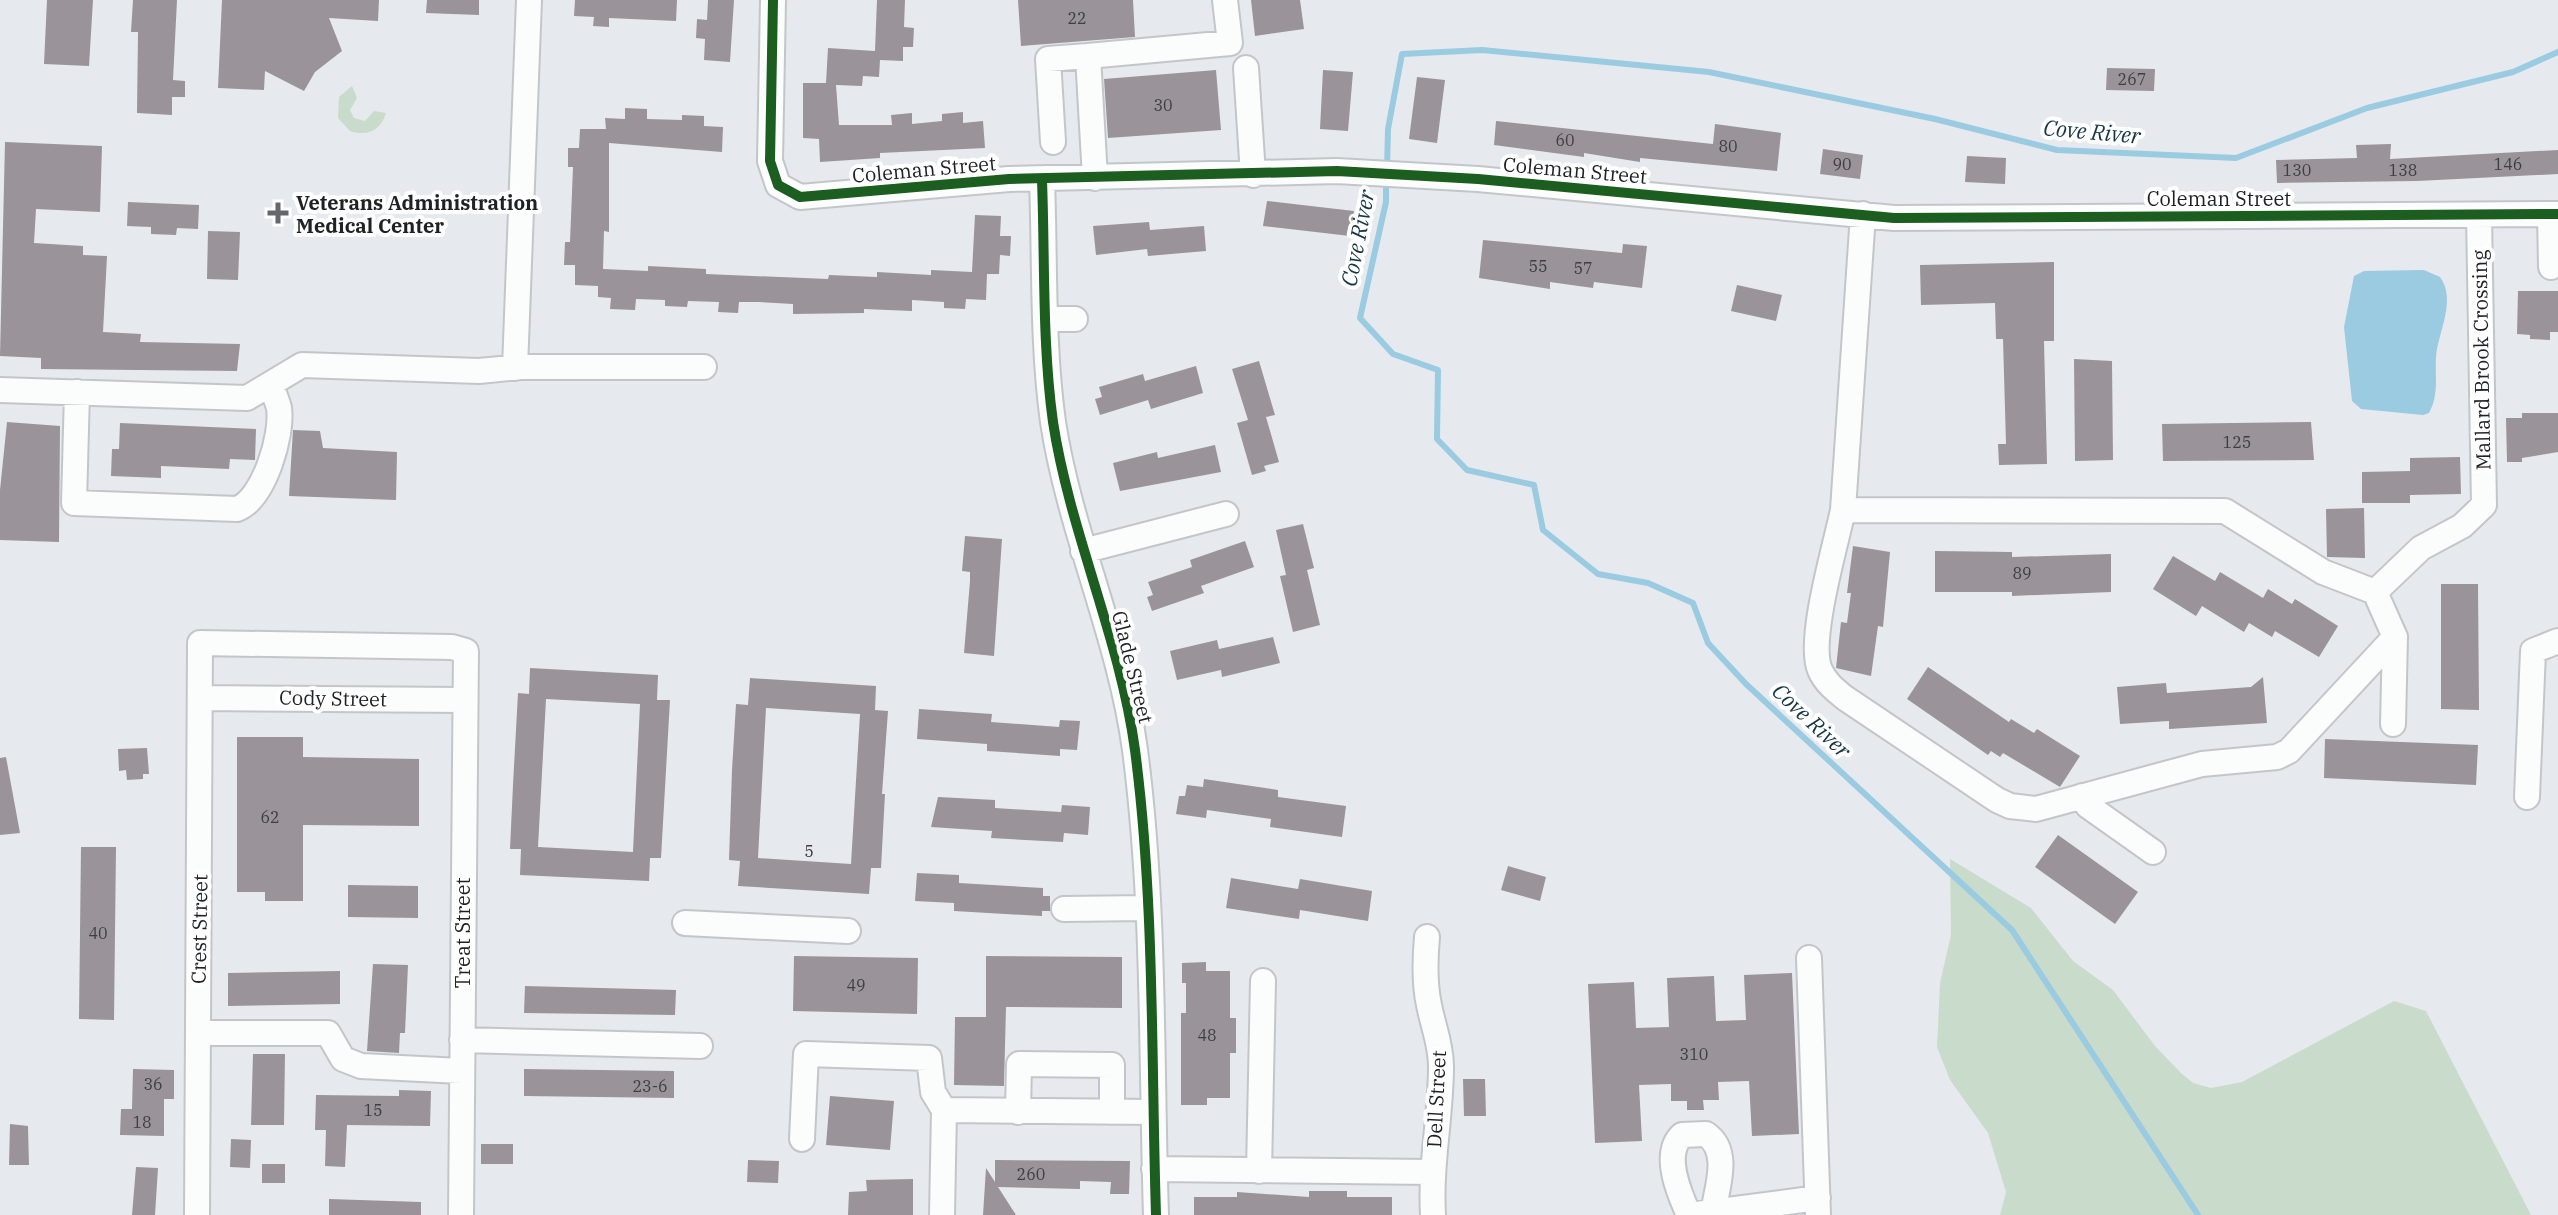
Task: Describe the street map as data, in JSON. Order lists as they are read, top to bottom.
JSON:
{
  "streets": {
    "street": [
      "Coleman Street",
      "Mallard Brook Crossing",
      "Glade Street",
      "Cody Street",
      "Crest Street",
      "Treat Street",
      "Dell Street"
    ]
  },
  "crossings": [
    ["Coleman Street", "Mallard Brook Crossing"],
    ["Coleman Street", "Glade Street"],
    ["Cody Street", "Crest Street"],
    ["Cody Street", "Treat Street"],
    ["Crest Street", "Treat Street"]
  ],
  "water": ["Cove River"],
  "places": {
    "health": ["Veterans Administration Medical Center"]
  },
  "house_numbers": [
    "22",
    "267",
    "30",
    "60",
    "80",
    "90",
    "146",
    "130",
    "138",
    "55",
    "57",
    "125",
    "89",
    "62",
    "5",
    "40",
    "49",
    "48",
    "310",
    "36",
    "23-6",
    "15",
    "18",
    "260"
  ]
}
